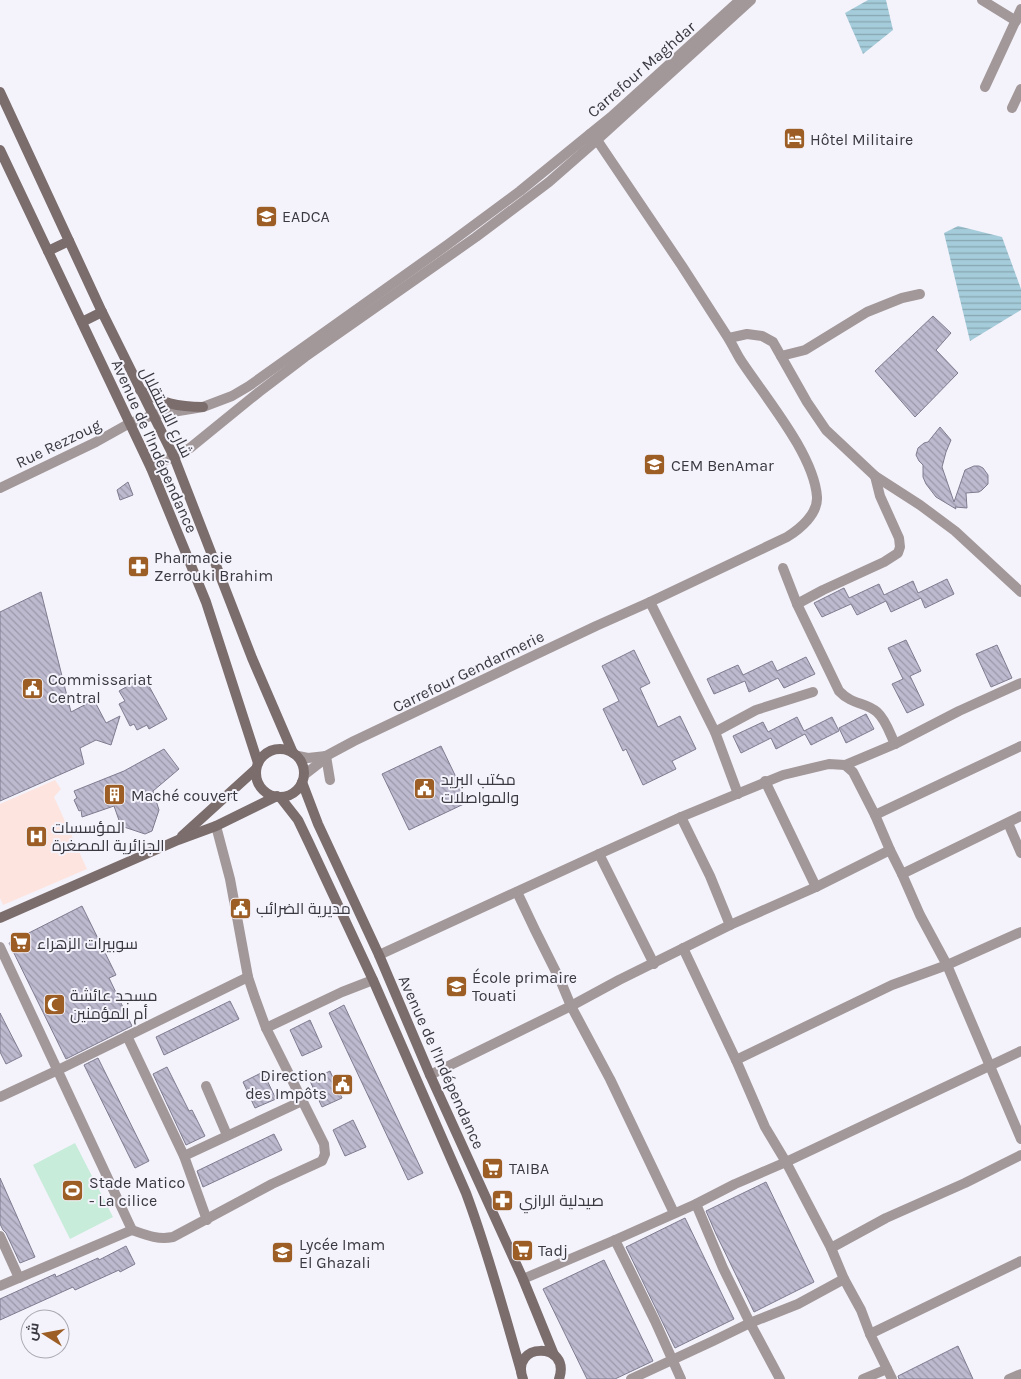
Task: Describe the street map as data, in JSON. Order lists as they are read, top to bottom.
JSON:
{
  "streets": {
    "main road": ["شارع الاستقلال", "Avenue de l'Indépendance", "Carrefour Gendarmerie"],
    "street": ["Carrefour Maghdar", "Rue Rezzoug"]
  },
  "crossings": [
    ["Carrefour Maghdar", "Rue Rezzoug"],
    ["Carrefour Maghdar", "Carrefour Gendarmerie"],
    ["شارع الاستقلال", "Rue Rezzoug"],
    ["شارع الاستقلال", "Avenue de l'Indépendance"],
    ["شارع الاستقلال", "Carrefour Gendarmerie"],
    ["Rue Rezzoug", "Avenue de l'Indépendance"],
    ["Rue Rezzoug", "Carrefour Gendarmerie"],
    ["Avenue de l'Indépendance", "Carrefour Gendarmerie"]
  ],
  "places": {
    "hotel": ["Hôtel Militaire"],
    "school or university": [
      "EADCA",
      "CEM BenAmar",
      "École primaire Touati",
      "Lycée Imam El Ghazali"
    ],
    "pharmacy": ["Pharmacie Zerrouki Brahim", "صيدلية الرازي"],
    "public building": [
      "Commissariat Central",
      "مكتب البريد والمواصلات",
      "مديرية الضرائب",
      "Direction des Impôts"
    ],
    "building": ["Maché couvert"],
    "hospital": ["المؤسسات الجزائرية المصغرة"],
    "supermarket": ["سوبيرات الزهراء", "TAIBA", "Tadj"],
    "mosque": ["مسجد عائشة أم المؤمنين"],
    "sports": ["Stade Matico - La cilice"]
  },
  "north": "left"
}
